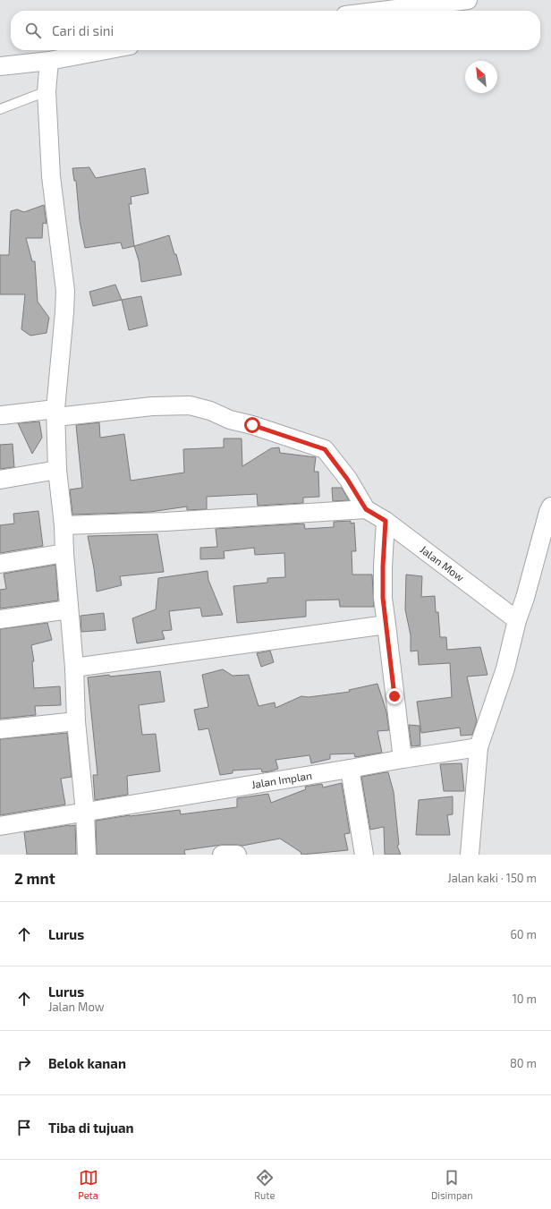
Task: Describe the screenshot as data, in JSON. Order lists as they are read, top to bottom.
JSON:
{
  "streets": {
    "street": ["Jalan Mow", "Jalan Implan"]
  },
  "north": "top left",
  "page": {
    "search": "Cari di sini",
    "heading": ["2 mnt", "Jalan kaki · 150 m"],
    "list": [
      ["Lurus", "60 m"],
      ["Lurus", "Jalan Mow", "10 m"],
      ["Belok kanan", "80 m"],
      "Tiba di tujuan"
    ],
    "nav": ["Peta", "Rute", "Disimpan"]
  }
}
